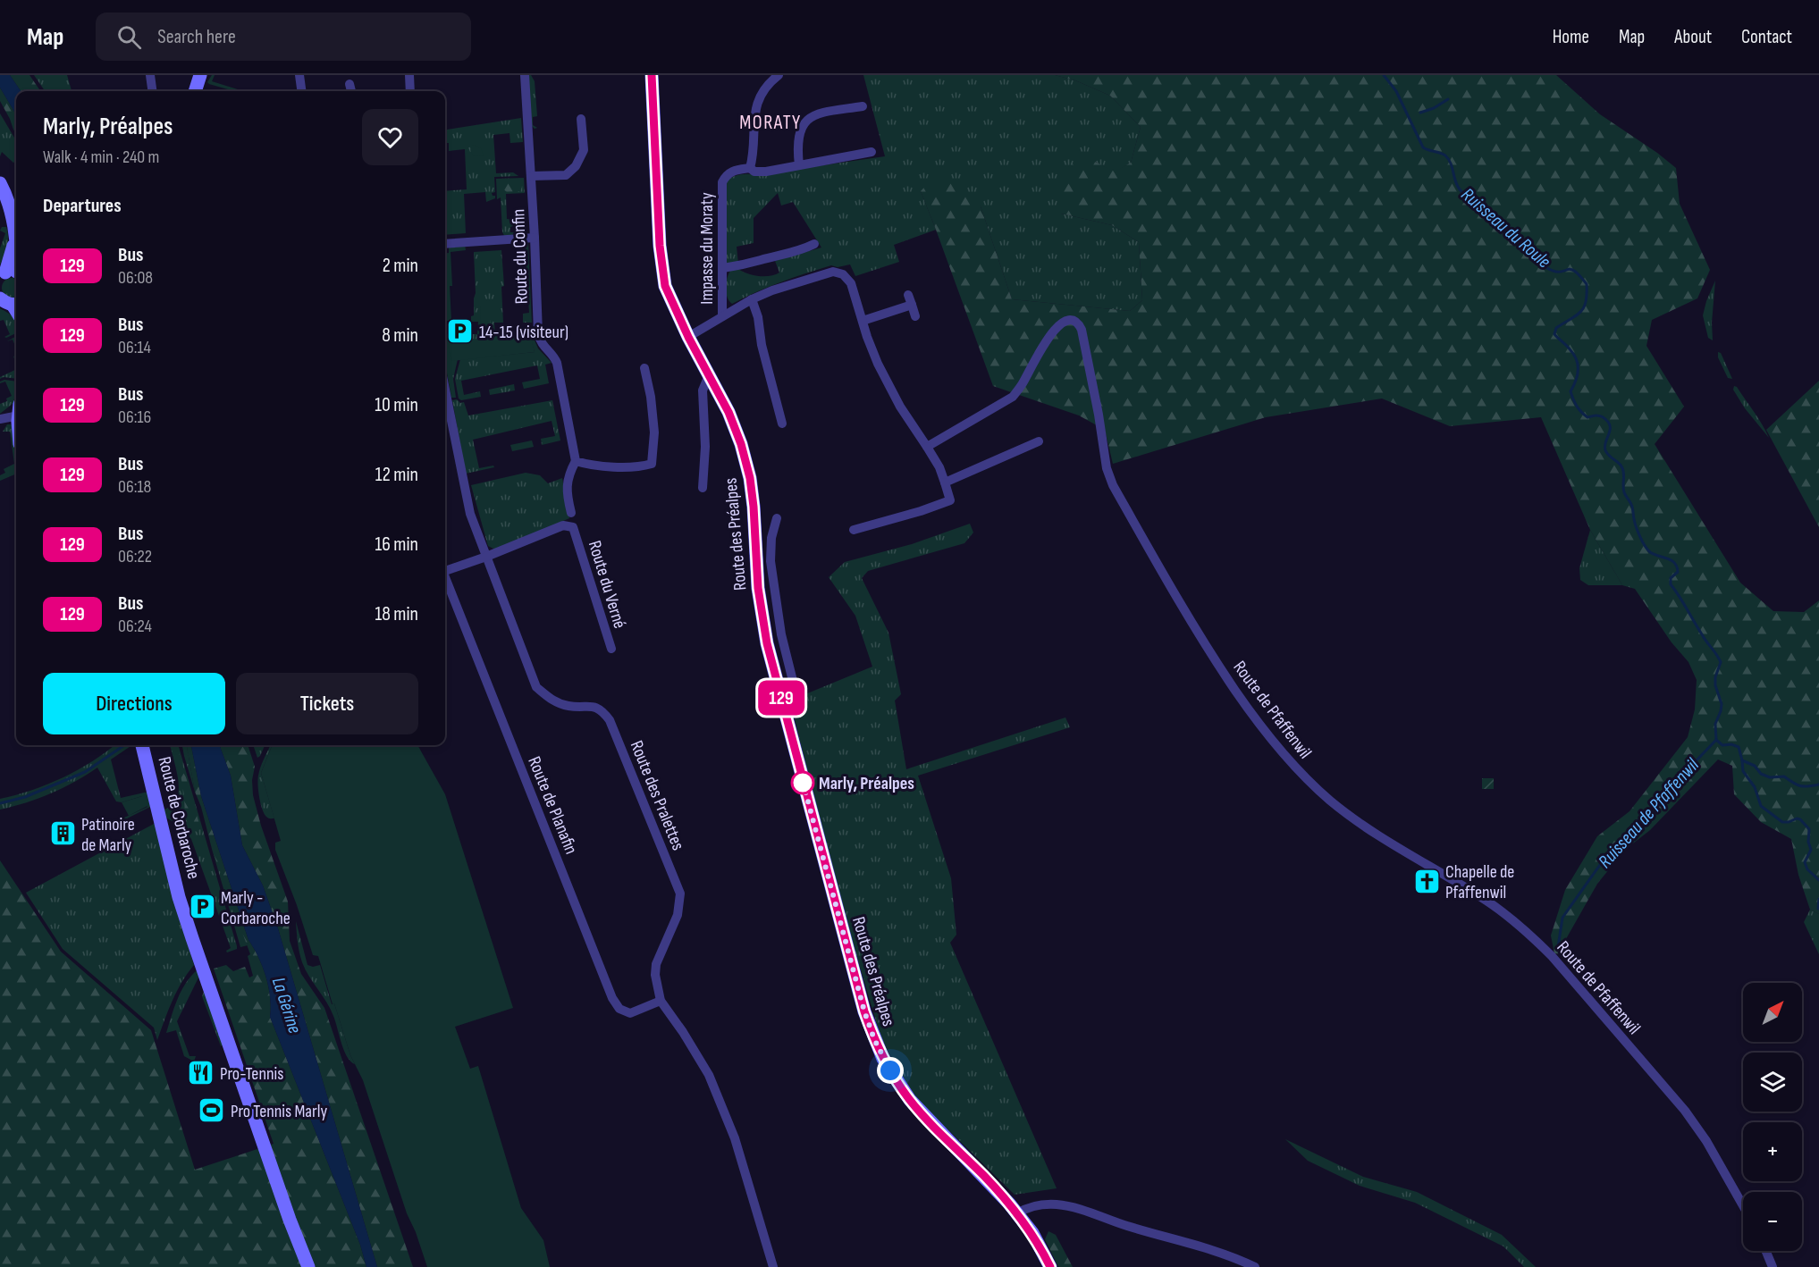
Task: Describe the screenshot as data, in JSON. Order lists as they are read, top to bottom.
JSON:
{
  "streets": {
    "main road": ["Route des Préalpes", "Route de Corbaroche"],
    "street": [
      "Impasse du Moraty",
      "Route du Confin",
      "Route du Verné",
      "Route de Pfaffenwil",
      "Route des Pralettes",
      "Route de Planafin"
    ]
  },
  "crossings": [
    ["Route du Verné", "Route des Pralettes"],
    ["Route du Verné", "Route de Planafin"],
    ["Route des Pralettes", "Route de Planafin"]
  ],
  "districts": ["MORATY"],
  "water": ["Ruisseau du Roule", "Ruisseau de Pfaffenwil", "La Gérine"],
  "places": {
    "parking": ["14-15 (visiteur)", "Marly - Corbaroche"],
    "other": ["Marly, Préalpes"],
    "building": ["Patinoire de Marly"],
    "church": ["Chapelle de Pfaffenwil"],
    "restaurant": ["Pro-Tennis"],
    "sports": ["Pro Tennis Marly"]
  },
  "lines": ["bus line 129"],
  "north": "top right",
  "page": {
    "header": "Map",
    "search": "Search here",
    "nav": [
      "Home",
      "Map",
      "About",
      "Contact"
    ],
    "on_map": "129",
    "heading": [
      ["Marly, Préalpes", "Walk · 4 min · 240 m"],
      "Departures"
    ],
    "list": [
      {
        "mark": "129",
        "name": "Bus",
        "note": "06:08",
        "value": "2 min"
      },
      {
        "mark": "129",
        "name": "Bus",
        "note": "06:14",
        "value": "8 min"
      },
      {
        "mark": "129",
        "name": "Bus",
        "note": "06:16",
        "value": "10 min"
      },
      {
        "mark": "129",
        "name": "Bus",
        "note": "06:18",
        "value": "12 min"
      },
      {
        "mark": "129",
        "name": "Bus",
        "note": "06:22",
        "value": "16 min"
      },
      {
        "mark": "129",
        "name": "Bus",
        "note": "06:24",
        "value": "18 min"
      }
    ],
    "buttons": ["Directions", "Tickets"],
    "map_buttons": ["+", "−"]
  }
}
